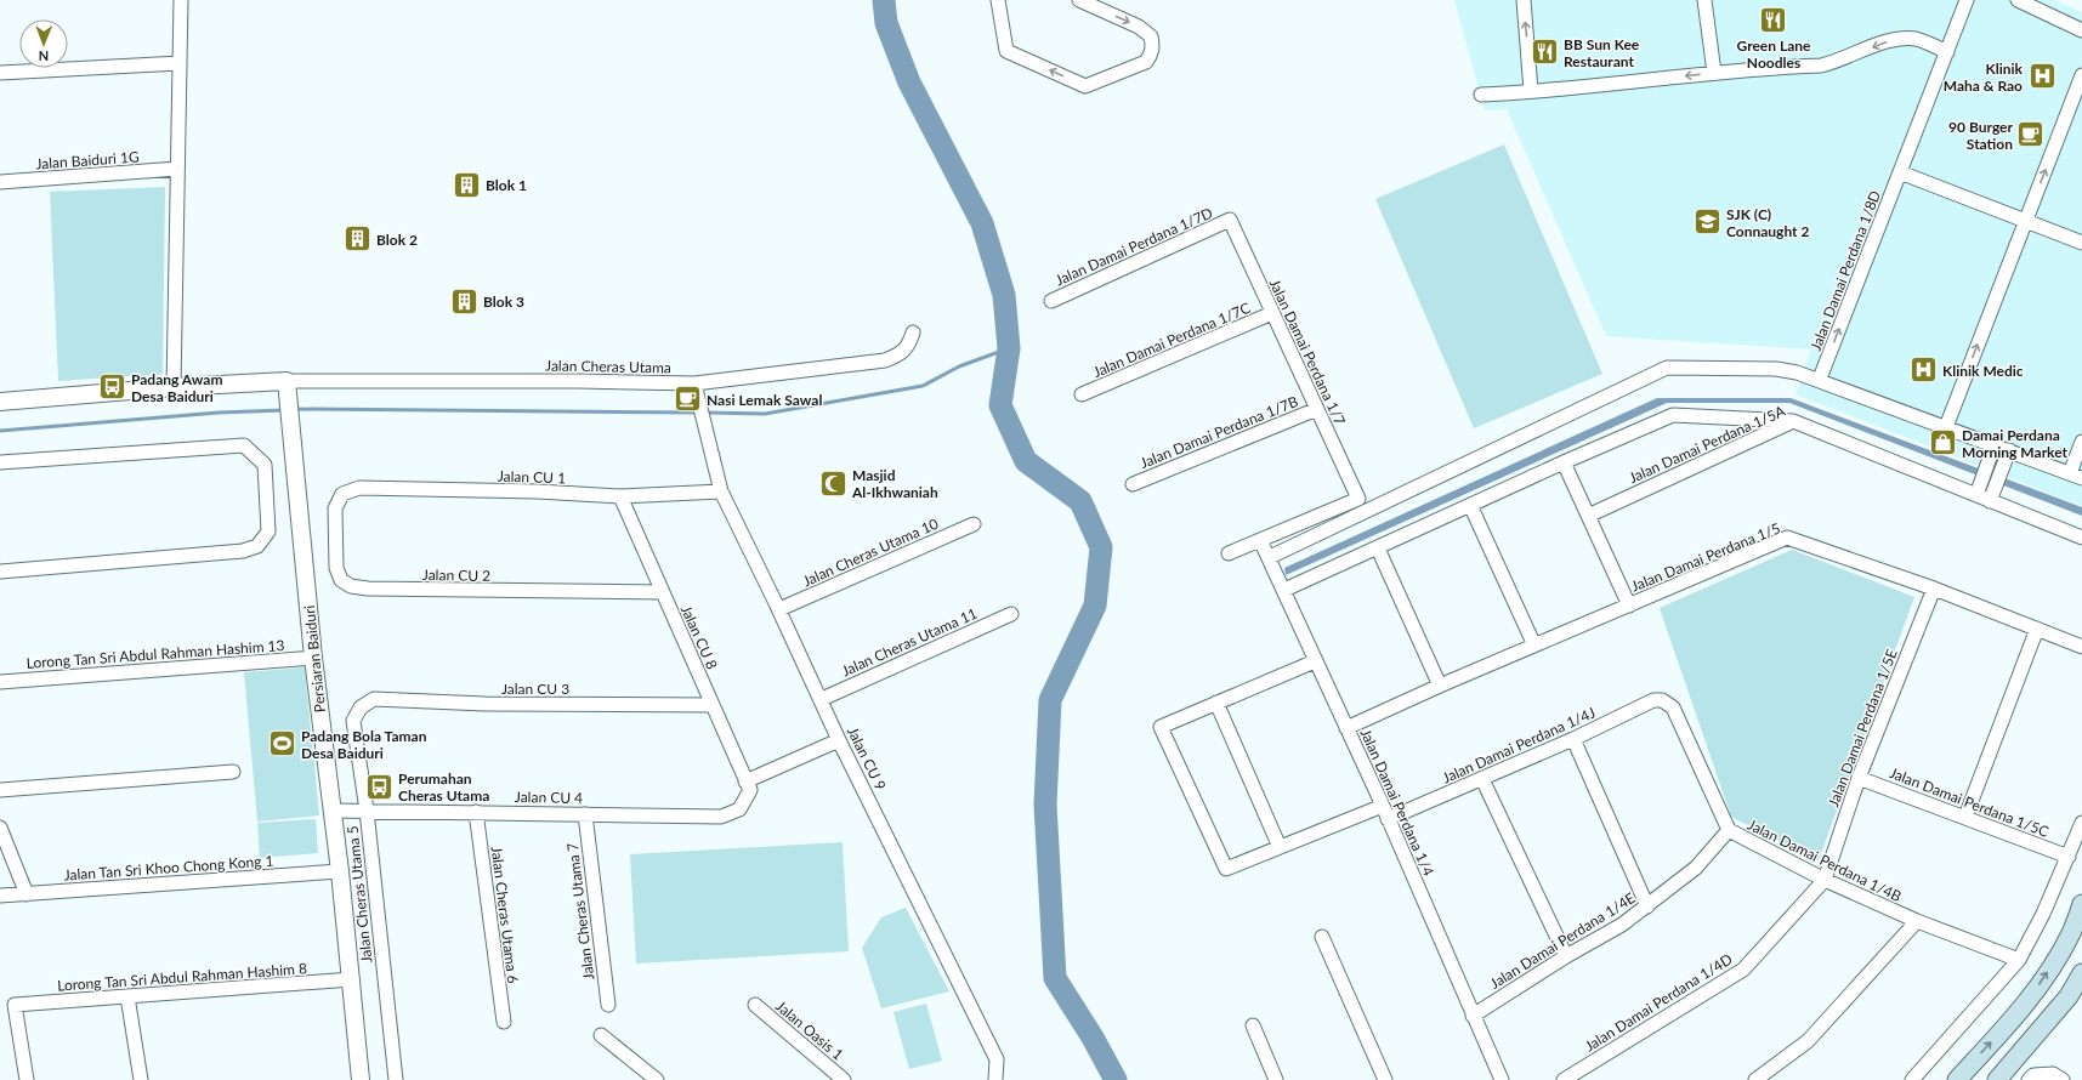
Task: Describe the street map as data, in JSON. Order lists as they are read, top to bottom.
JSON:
{
  "streets": {
    "street": [
      "Jalan Baiduri 1G",
      "Jalan Damai Perdana 1/7D",
      "Jalan Damai Perdana 1/8D",
      "Jalan Damai Perdana 1/7C",
      "Jalan Damai Perdana 1/7",
      "Jalan Cheras Utama",
      "Jalan Damai Perdana 1/7B",
      "Jalan Damai Perdana 1/5A",
      "Jalan CU 1",
      "Jalan Cheras Utama 10",
      "Jalan Damai Perdana 1/5",
      "Jalan CU 2",
      "Jalan CU 8",
      "Jalan Cheras Utama 11",
      "Lorong Tan Sri Abdul Rahman Hashim 13",
      "Persiaran Baiduri",
      "Jalan CU 3",
      "Jalan Damai Perdana 1/5E",
      "Jalan Damai Perdana 1/4J",
      "Jalan CU 9",
      "Jalan CU 4",
      "Jalan Damai Perdana 1/4",
      "Jalan Damai Perdana 1/5C",
      "Jalan Damai Perdana 1/4B",
      "Jalan Tan Sri Khoo Chong Kong 1",
      "Jalan Cheras Utama 5",
      "Jalan Cheras Utama 7",
      "Jalan Cheras Utama 6",
      "Jalan Damai Perdana 1/4E",
      "Lorong Tan Sri Abdul Rahman Hashim 8",
      "Jalan Damai Perdana 1/4D",
      "Jalan Oasis 1"
    ]
  },
  "crossings": [
    ["Jalan Damai Perdana 1/7D", "Jalan Damai Perdana 1/7"],
    ["Jalan Damai Perdana 1/7C", "Jalan Damai Perdana 1/7"],
    ["Jalan Damai Perdana 1/7", "Jalan Damai Perdana 1/7B"],
    ["Jalan Damai Perdana 1/7", "Jalan Damai Perdana 1/4"],
    ["Jalan Cheras Utama", "Persiaran Baiduri"],
    ["Jalan Cheras Utama", "Jalan CU 9"],
    ["Jalan CU 1", "Jalan CU 2"],
    ["Jalan CU 1", "Jalan CU 8"],
    ["Jalan CU 1", "Jalan CU 9"],
    ["Jalan Cheras Utama 10", "Jalan CU 9"],
    ["Jalan Damai Perdana 1/5", "Jalan Damai Perdana 1/5E"],
    ["Jalan Damai Perdana 1/5", "Jalan Damai Perdana 1/4"],
    ["Jalan CU 2", "Jalan CU 8"],
    ["Jalan CU 8", "Jalan CU 3"],
    ["Jalan CU 8", "Jalan CU 4"],
    ["Jalan Cheras Utama 11", "Jalan CU 9"],
    ["Lorong Tan Sri Abdul Rahman Hashim 13", "Persiaran Baiduri"],
    ["Persiaran Baiduri", "Jalan CU 4"],
    ["Persiaran Baiduri", "Jalan Tan Sri Khoo Chong Kong 1"],
    ["Persiaran Baiduri", "Lorong Tan Sri Abdul Rahman Hashim 8"],
    ["Jalan CU 3", "Jalan Cheras Utama 5"],
    ["Jalan Damai Perdana 1/5E", "Jalan Damai Perdana 1/5C"],
    ["Jalan Damai Perdana 1/5E", "Jalan Damai Perdana 1/4B"],
    ["Jalan Damai Perdana 1/5E", "Jalan Damai Perdana 1/4D"],
    ["Jalan Damai Perdana 1/4J", "Jalan Damai Perdana 1/4"],
    ["Jalan Damai Perdana 1/4J", "Jalan Damai Perdana 1/4B"],
    ["Jalan CU 4", "Jalan Cheras Utama 5"],
    ["Jalan CU 4", "Jalan Cheras Utama 7"],
    ["Jalan CU 4", "Jalan Cheras Utama 6"],
    ["Jalan Damai Perdana 1/4", "Jalan Damai Perdana 1/4E"],
    ["Jalan Damai Perdana 1/4B", "Jalan Damai Perdana 1/4E"],
    ["Jalan Damai Perdana 1/4B", "Jalan Damai Perdana 1/4D"]
  ],
  "one_way": ["Jalan Damai Perdana 1/8D"],
  "places": {
    "restaurant": ["Green Lane Noodles", "BB Sun Kee Restaurant"],
    "hospital": ["Klinik Maha & Rao", "Klinik Medic"],
    "cafe": ["90 Burger Station", "Nasi Lemak Sawal"],
    "building": ["Blok 1", "Blok 2", "Blok 3"],
    "school or university": ["SJK (C) Connaught 2"],
    "bus stop": ["Padang Awam Desa Baiduri", "Perumahan Cheras Utama"],
    "shop": ["Damai Perdana Morning Market"],
    "mosque": ["Masjid Al-Ikhwaniah"],
    "sports": ["Padang Bola Taman Desa Baiduri"]
  },
  "north": "bottom"
}
